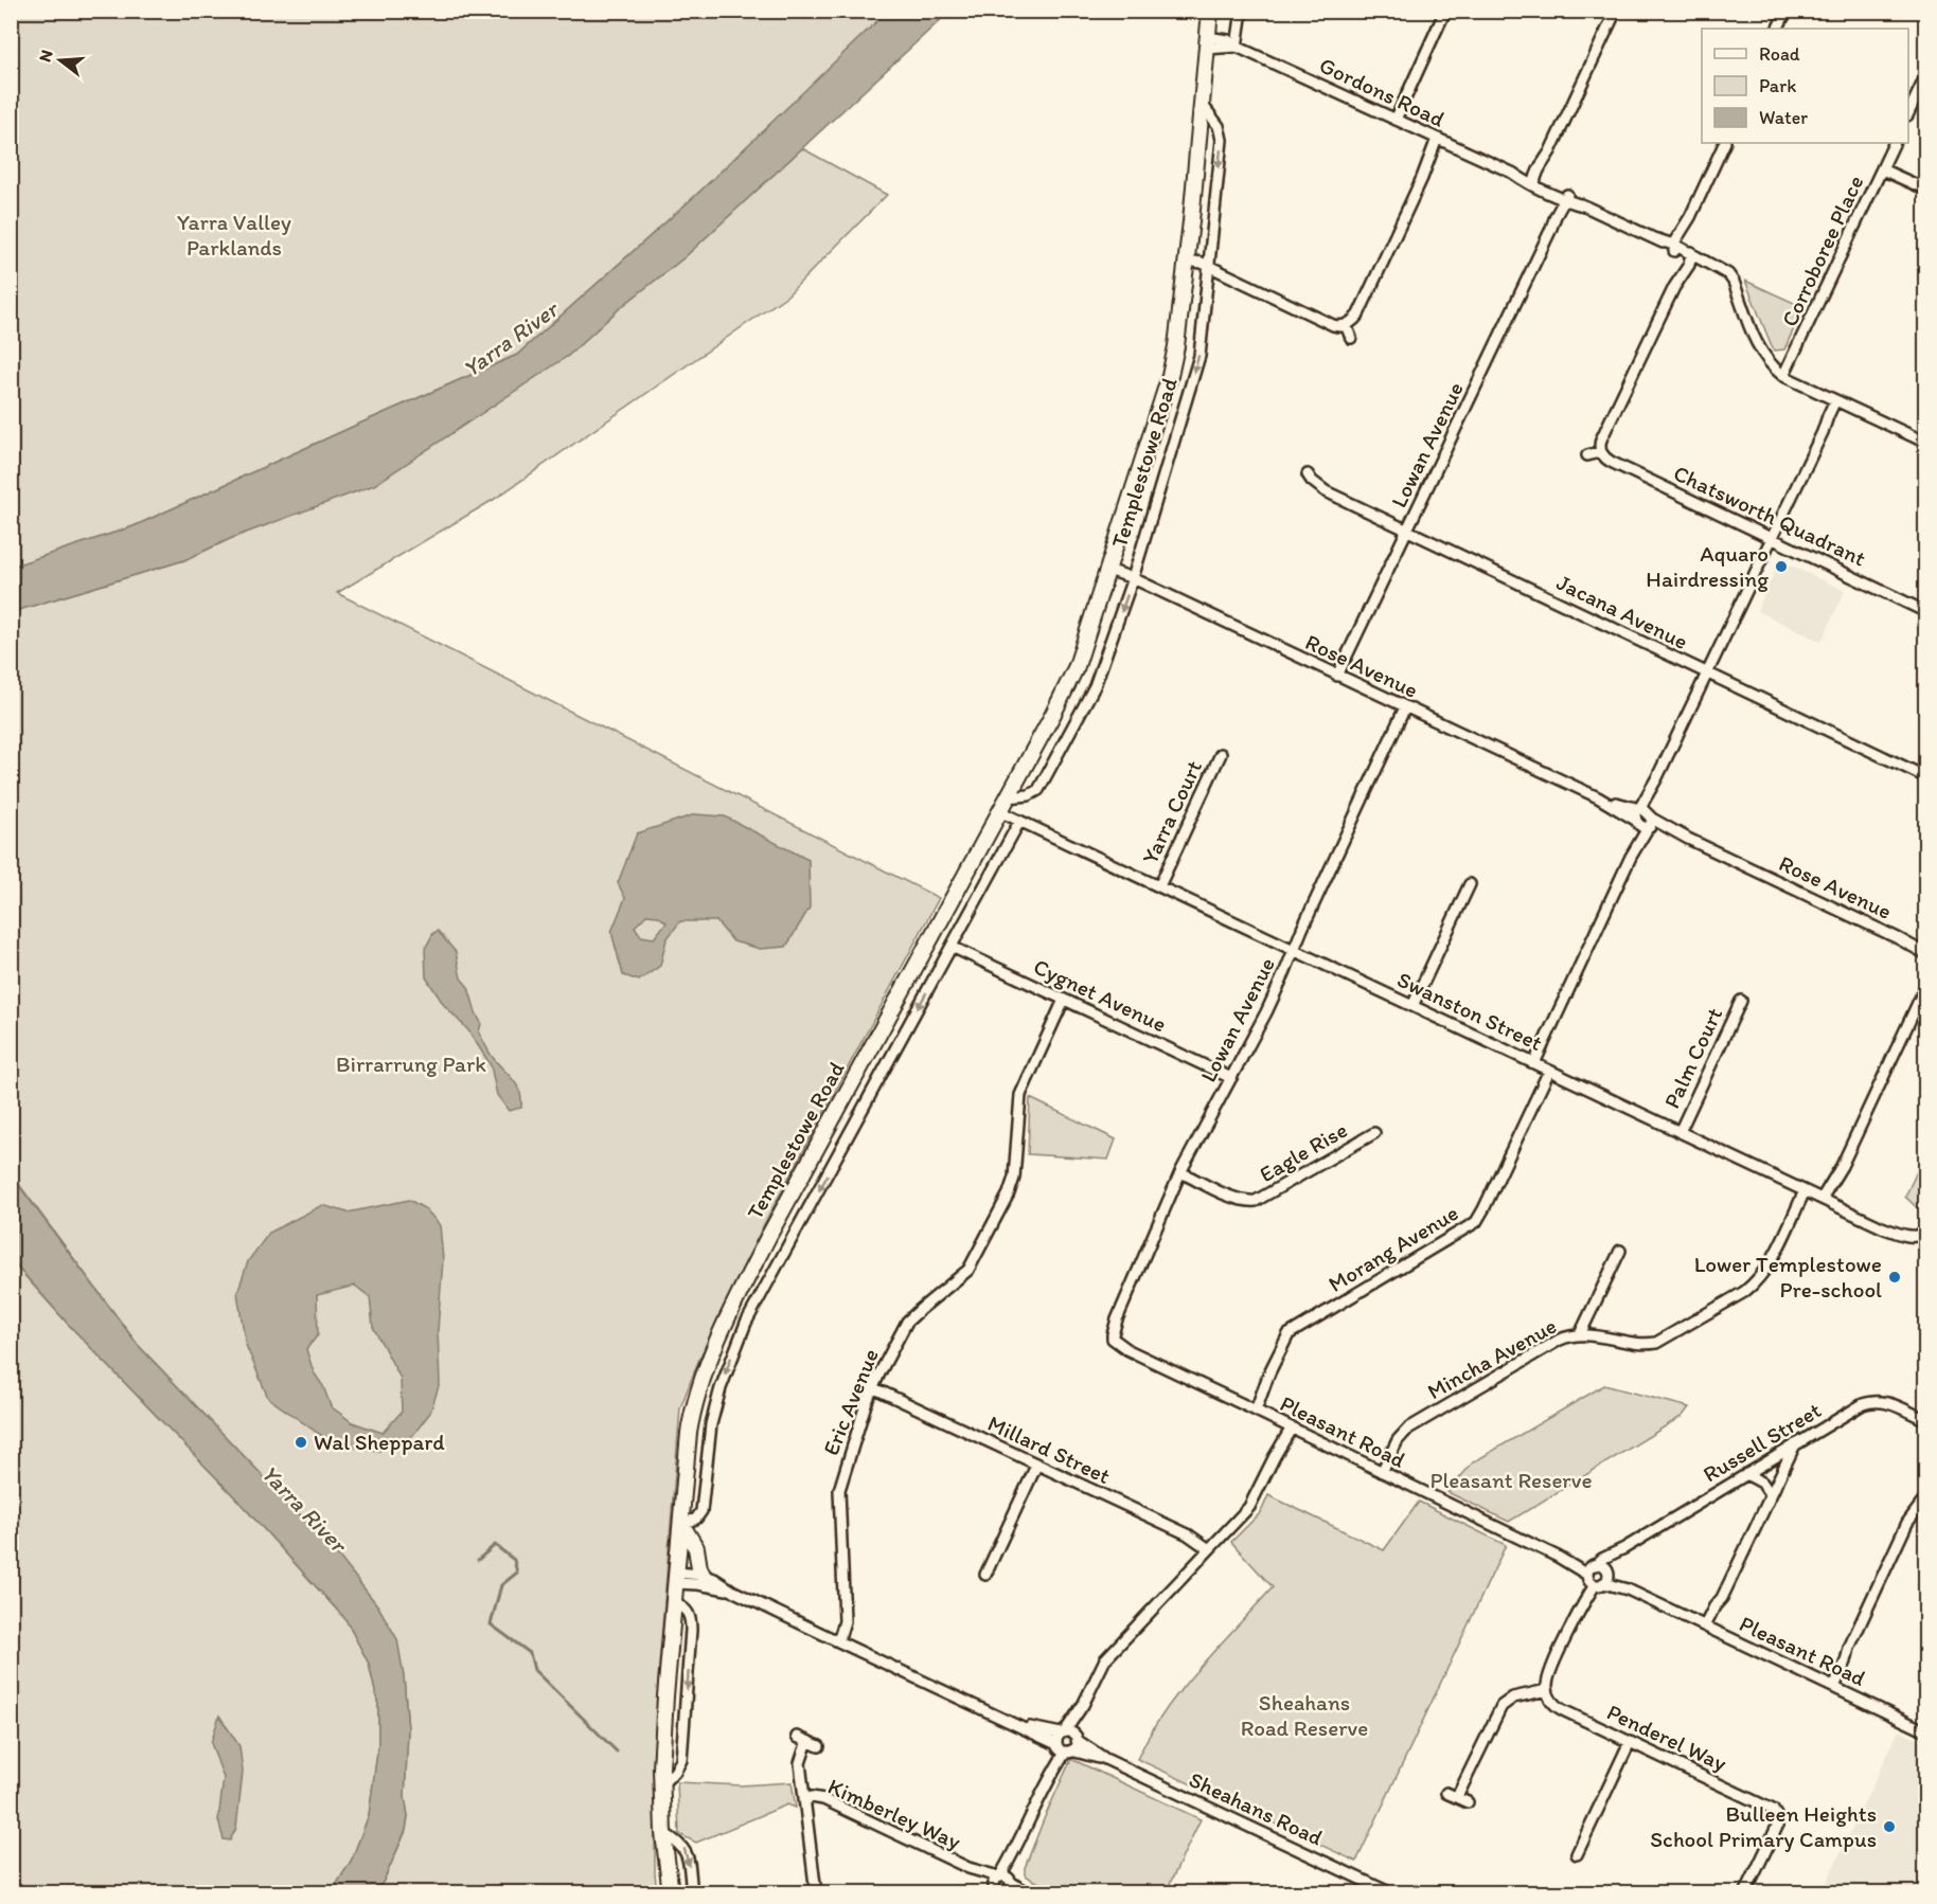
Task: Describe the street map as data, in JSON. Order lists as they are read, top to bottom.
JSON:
{
  "streets": {
    "main road": ["Templestowe Road"],
    "street": [
      "Gordons Road",
      "Corroboree Place",
      "Lowan Avenue",
      "Chatsworth Quadrant",
      "Jacana Avenue",
      "Rose Avenue",
      "Yarra Court",
      "Cygnet Avenue",
      "Swanston Street",
      "Palm Court",
      "Eagle Rise",
      "Morang Avenue",
      "Mincha Avenue",
      "Eric Avenue",
      "Pleasant Road",
      "Russell Street",
      "Millard Street",
      "Penderel Way",
      "Sheahans Road",
      "Kimberley Way"
    ]
  },
  "crossings": [
    ["Gordons Road", "Corroboree Place"],
    ["Gordons Road", "Lowan Avenue"],
    ["Gordons Road", "Templestowe Road"],
    ["Lowan Avenue", "Jacana Avenue"],
    ["Lowan Avenue", "Rose Avenue"],
    ["Lowan Avenue", "Cygnet Avenue"],
    ["Lowan Avenue", "Swanston Street"],
    ["Lowan Avenue", "Eagle Rise"],
    ["Lowan Avenue", "Pleasant Road"],
    ["Templestowe Road", "Rose Avenue"],
    ["Templestowe Road", "Cygnet Avenue"],
    ["Templestowe Road", "Swanston Street"],
    ["Templestowe Road", "Sheahans Road"],
    ["Yarra Court", "Swanston Street"],
    ["Cygnet Avenue", "Eric Avenue"],
    ["Swanston Street", "Palm Court"],
    ["Swanston Street", "Morang Avenue"],
    ["Swanston Street", "Mincha Avenue"],
    ["Morang Avenue", "Pleasant Road"],
    ["Mincha Avenue", "Pleasant Road"],
    ["Eric Avenue", "Millard Street"],
    ["Eric Avenue", "Sheahans Road"],
    ["Pleasant Road", "Russell Street"]
  ],
  "water": ["Yarra River"],
  "parks": [
    "Yarra Valley Parklands",
    "Birrarrung Park",
    "Pleasant Reserve",
    "Sheahans Road Reserve"
  ],
  "places": [
    "Aquaro Hairdressing",
    "Lower Templestowe Pre-school",
    "Wal Sheppard",
    "Bulleen Heights School Primary Campus"
  ],
  "legend": ["Road", "Park", "Water"],
  "north": "left"
}
